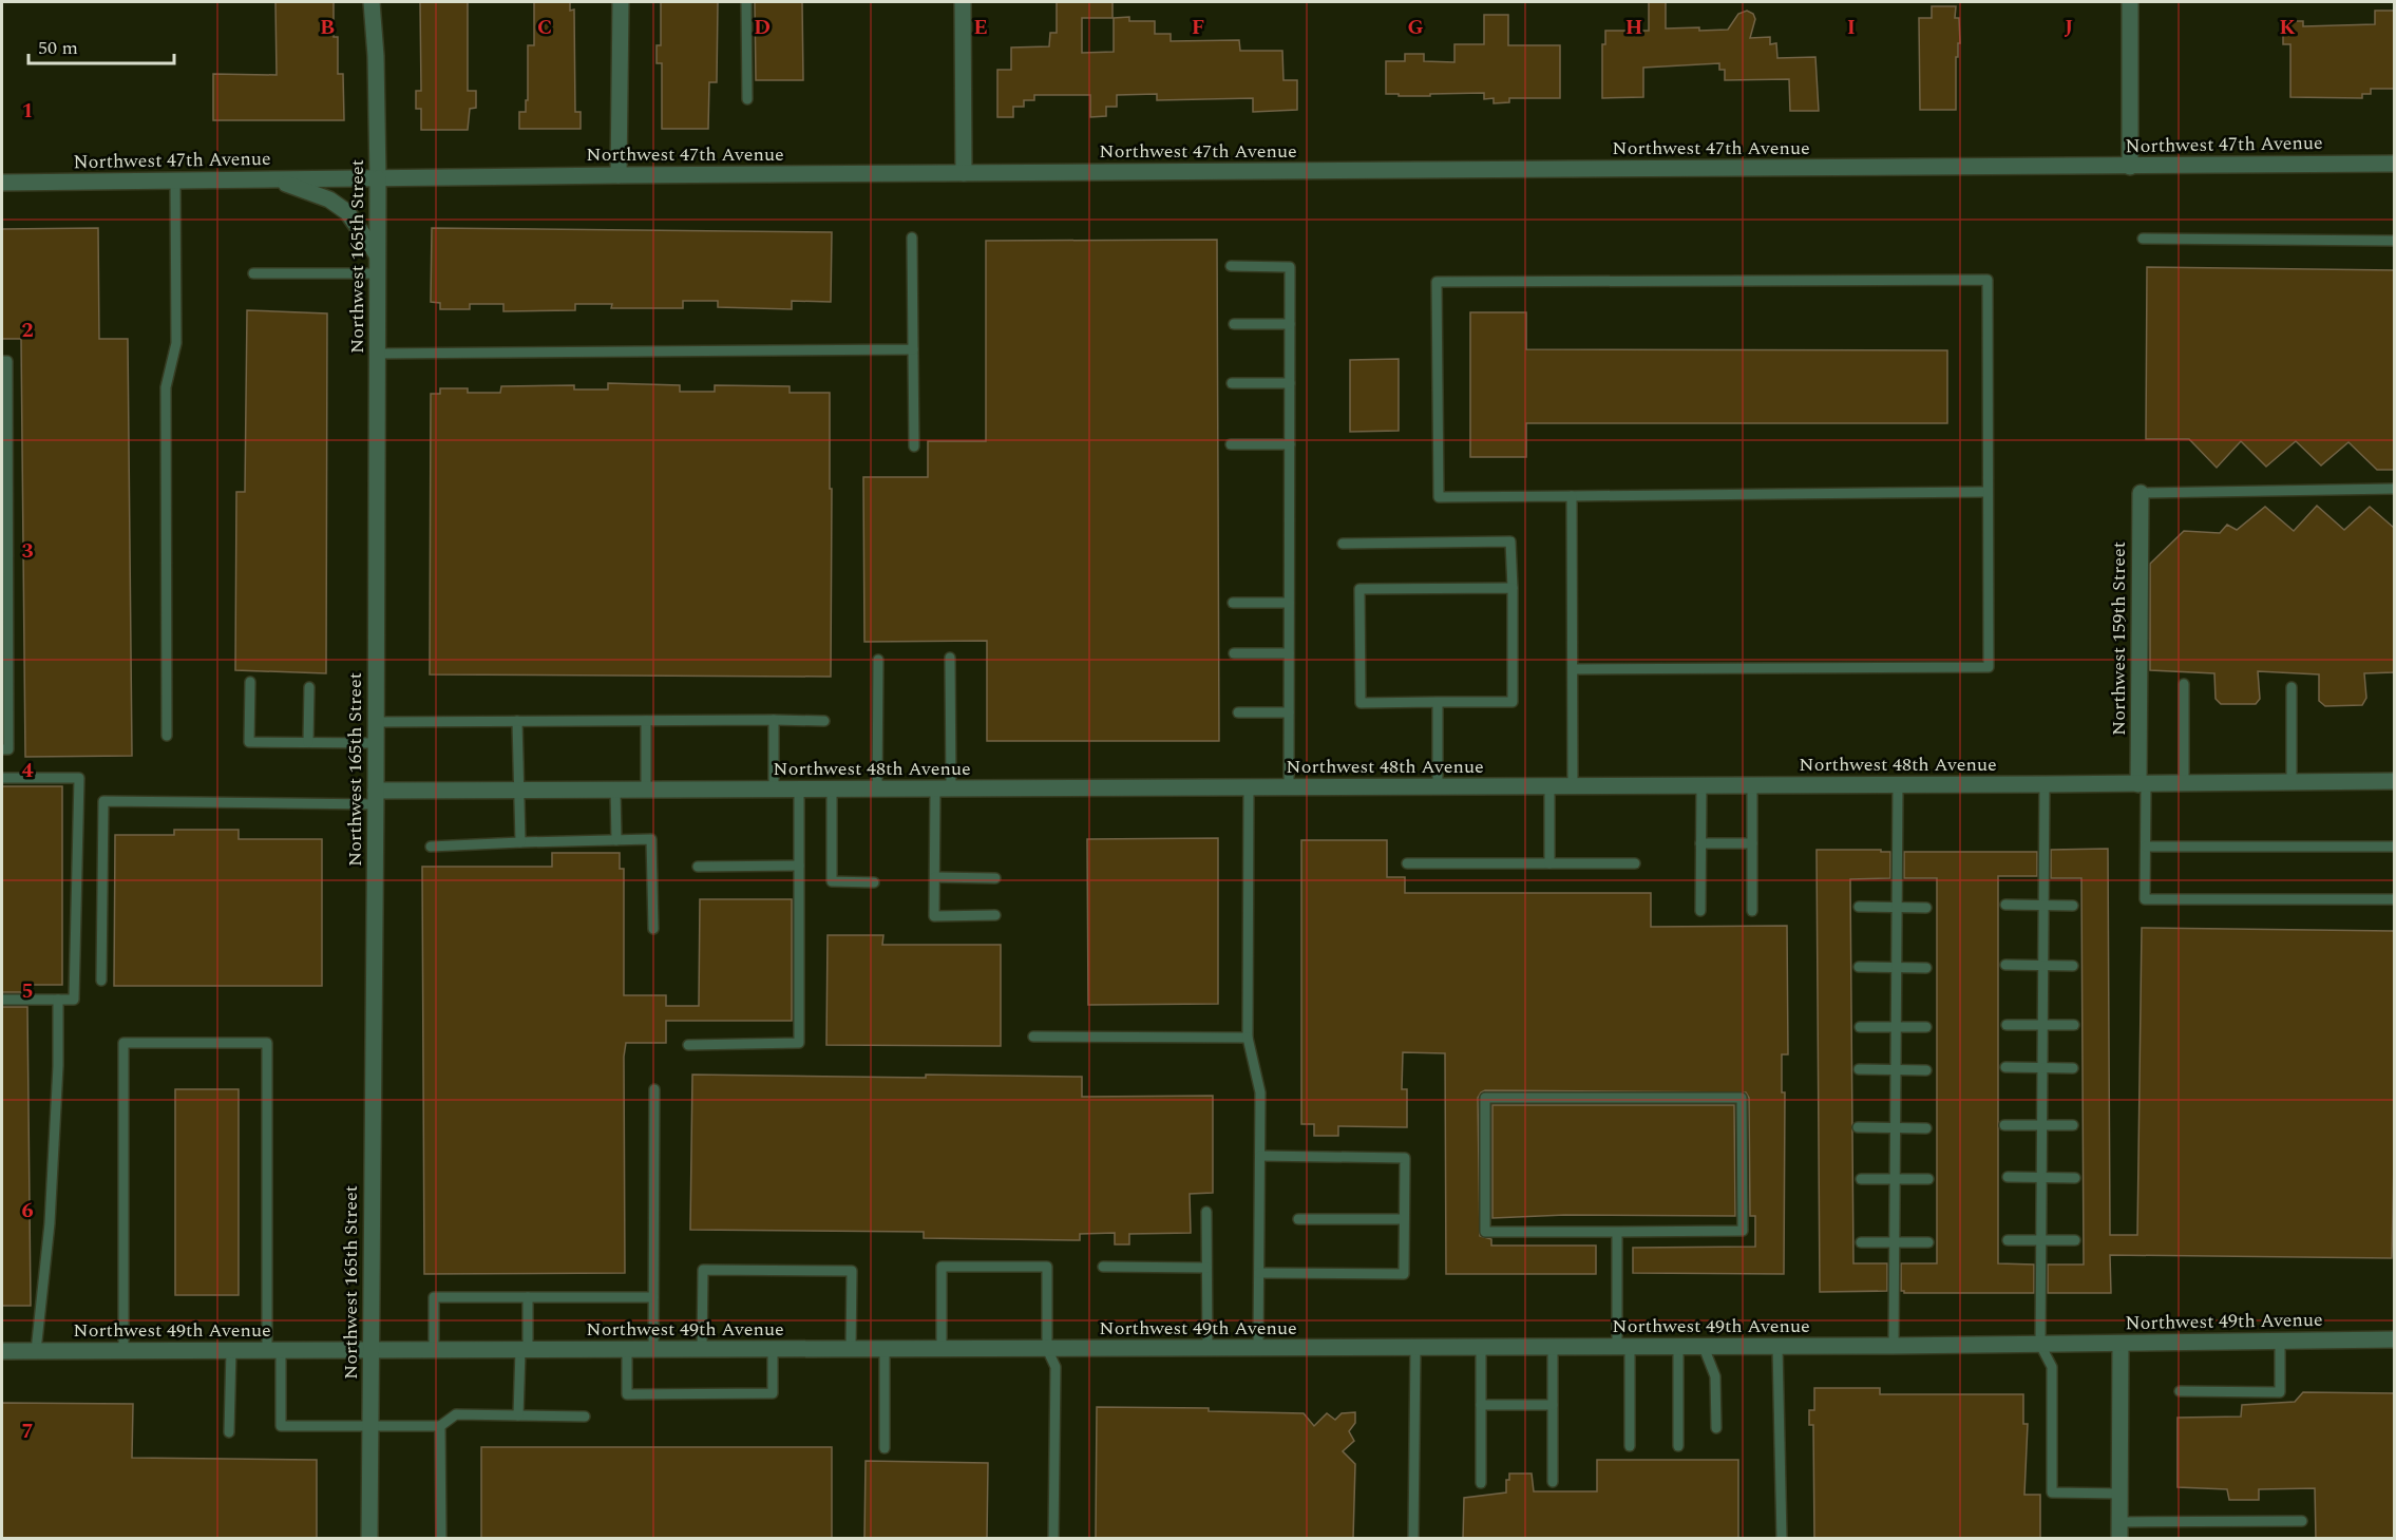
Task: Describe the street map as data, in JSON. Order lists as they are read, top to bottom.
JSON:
{
  "streets": {
    "street": [
      "Northwest 47th Avenue",
      "Northwest 165th Street",
      "Northwest 159th Street",
      "Northwest 48th Avenue",
      "Northwest 49th Avenue"
    ]
  },
  "crossings": [
    ["Northwest 47th Avenue", "Northwest 165th Street"],
    ["Northwest 165th Street", "Northwest 48th Avenue"],
    ["Northwest 165th Street", "Northwest 49th Avenue"],
    ["Northwest 159th Street", "Northwest 48th Avenue"]
  ],
  "scale_bar": "50 m",
  "grid": {
    "columns": [
      "B",
      "C",
      "D",
      "E",
      "F",
      "G",
      "H",
      "I",
      "J",
      "K"
    ],
    "rows": [
      "1",
      "2",
      "3",
      "4",
      "5",
      "6",
      "7"
    ]
  }
}
